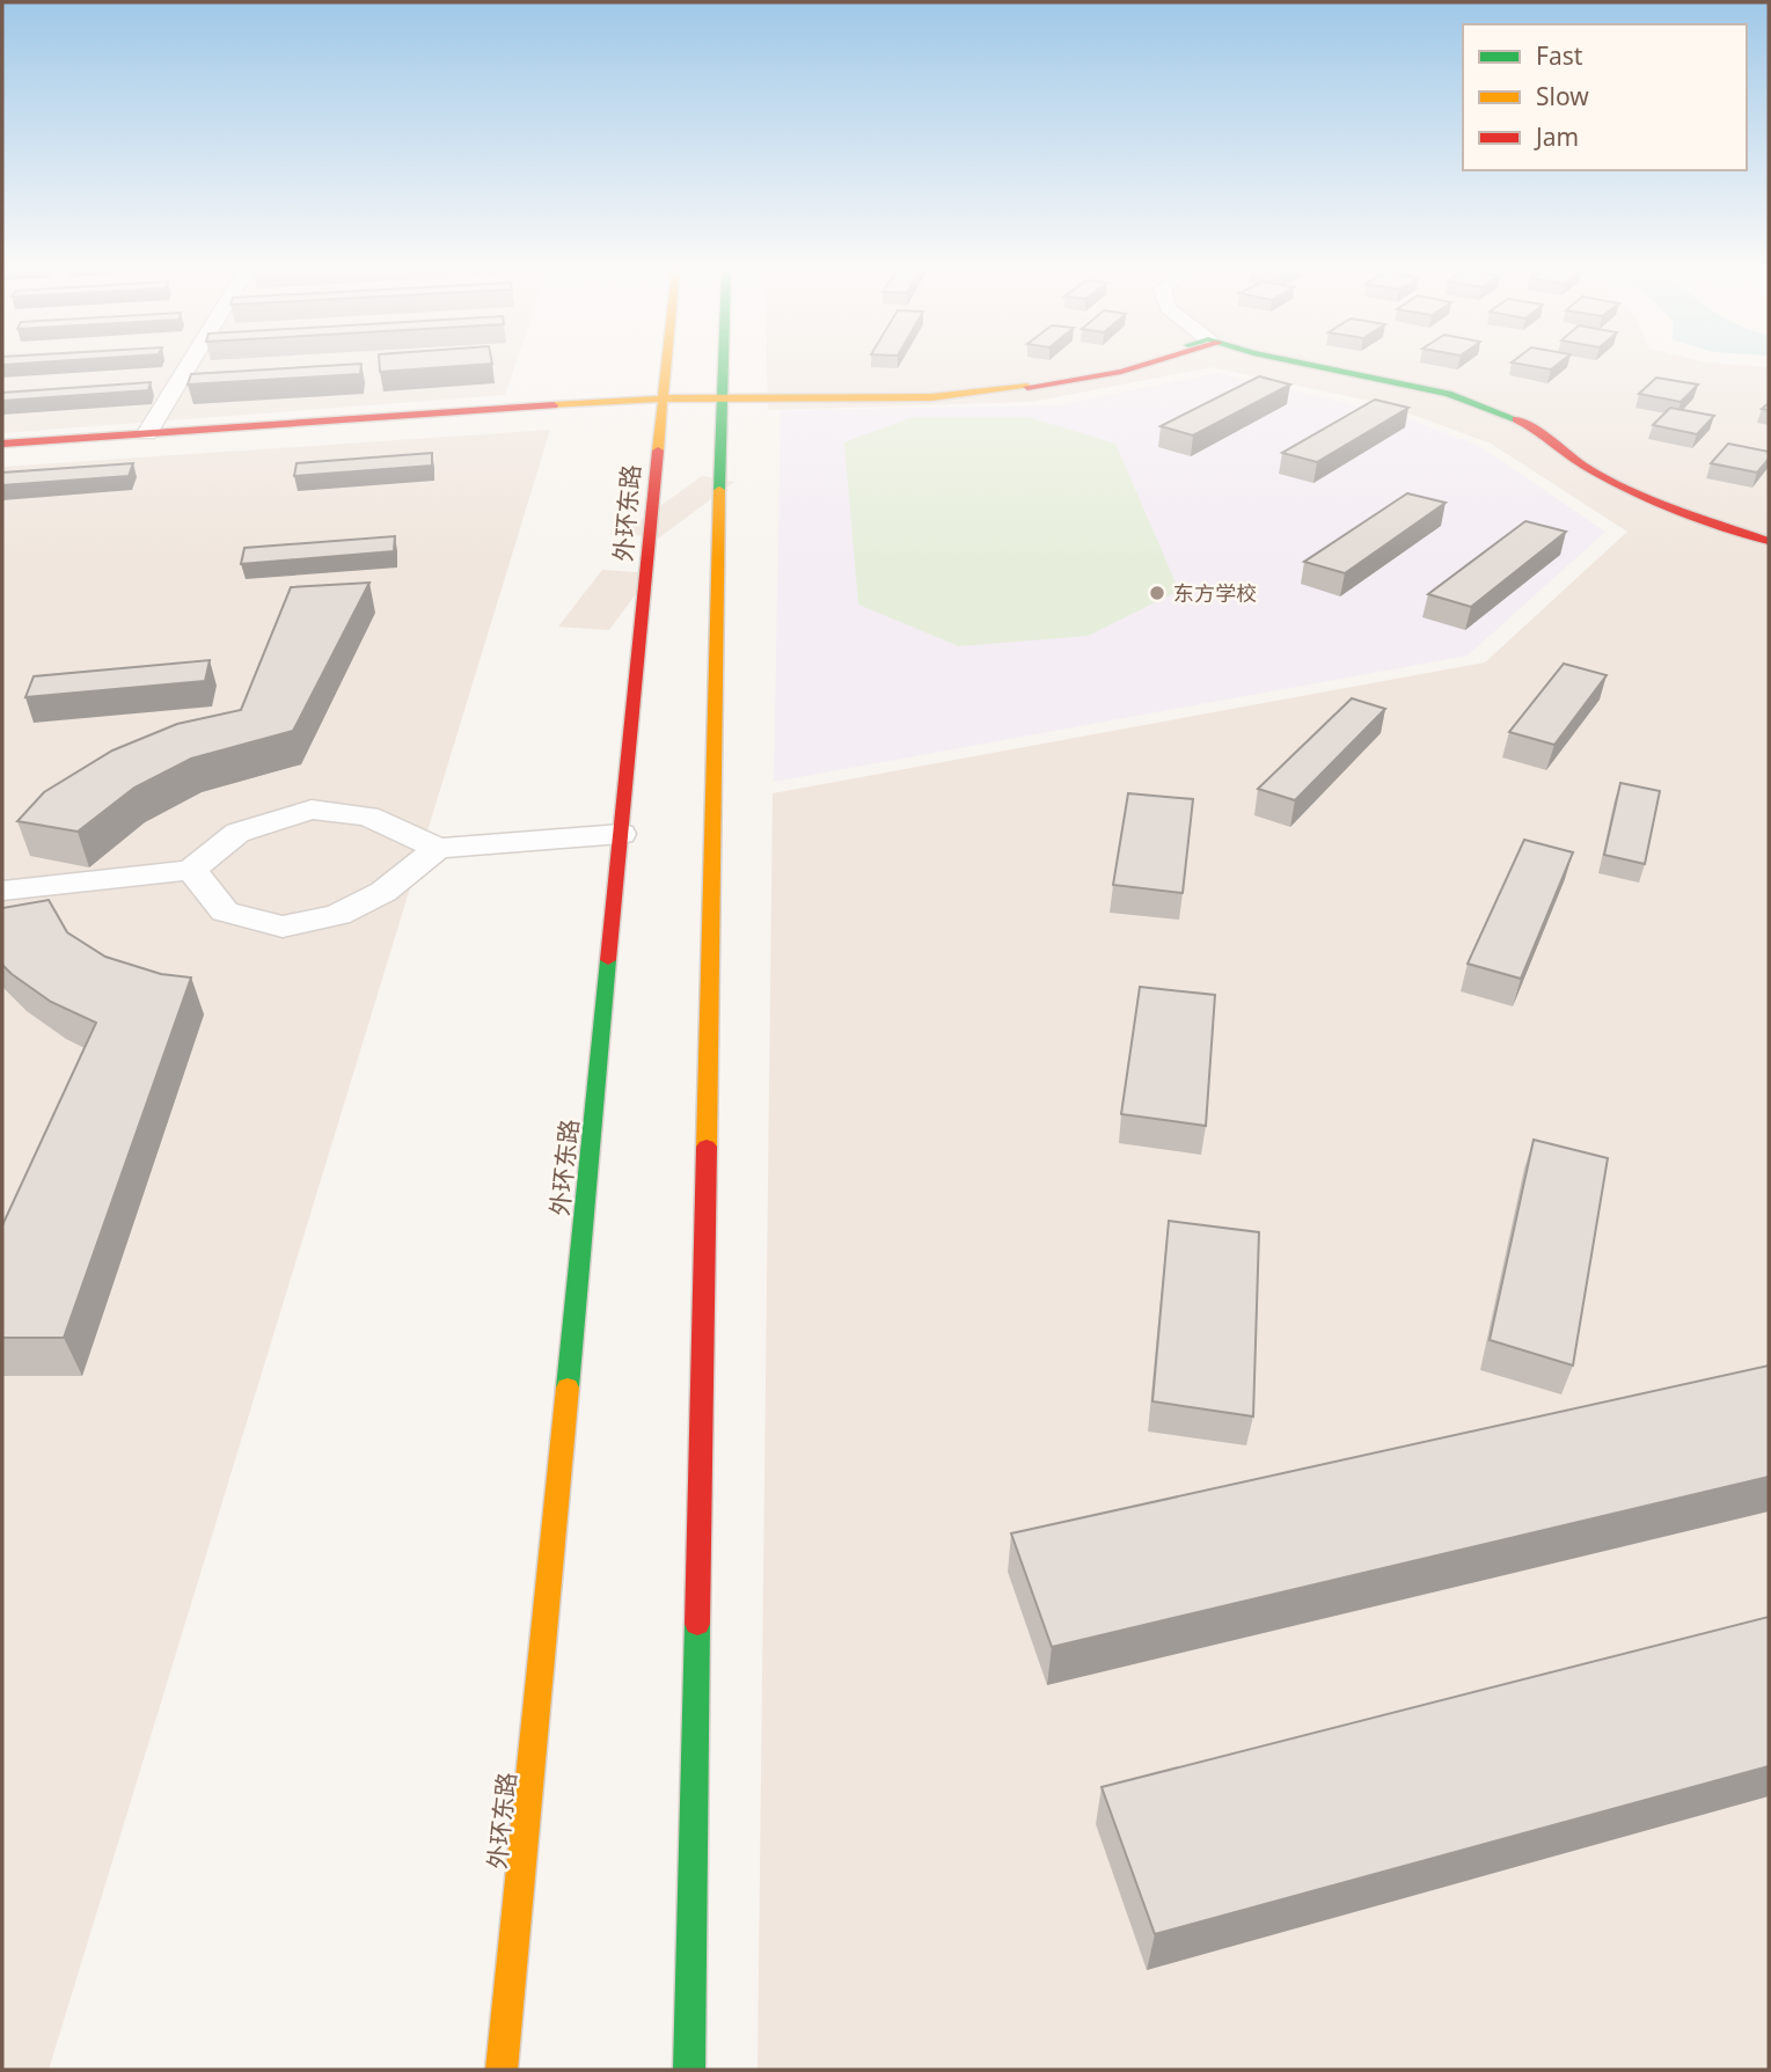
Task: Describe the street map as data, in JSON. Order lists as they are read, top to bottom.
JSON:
{
  "streets": {
    "main road": ["外环东路"]
  },
  "places": ["东方学校"],
  "legend": ["Fast", "Slow", "Jam"]
}
